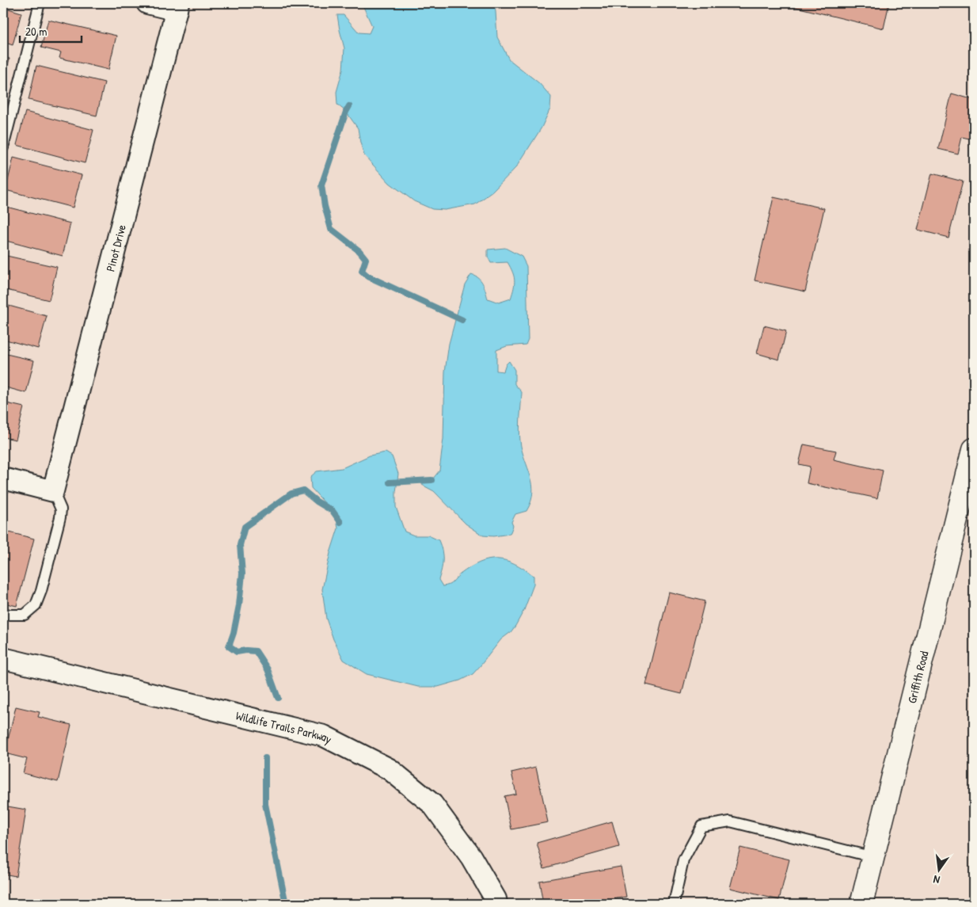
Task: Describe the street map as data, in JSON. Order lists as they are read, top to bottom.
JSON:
{
  "streets": {
    "street": ["Pinot Drive", "Griffith Road", "Wildlife Trails Parkway"]
  },
  "scale_bar": "20 m",
  "north": "bottom"
}
